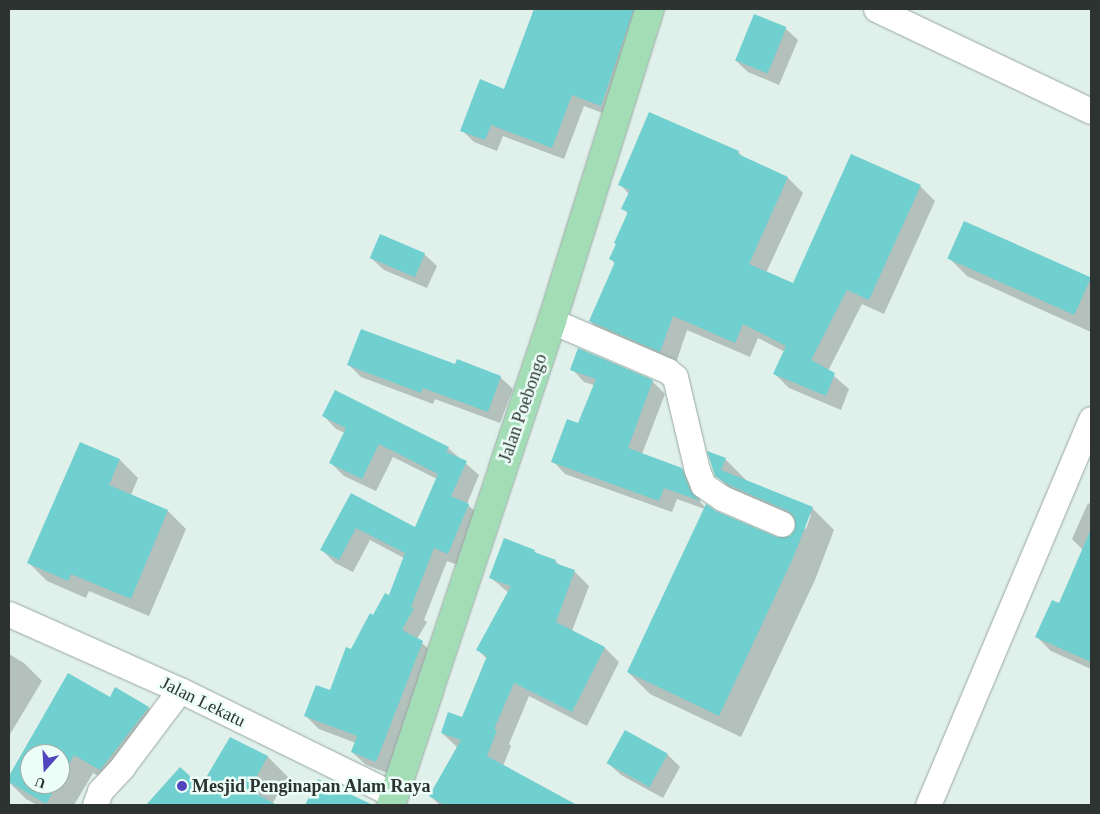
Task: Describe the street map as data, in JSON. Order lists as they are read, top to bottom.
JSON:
{
  "streets": {
    "main road": ["Jalan Poebongo"],
    "street": ["Jalan Lekatu"]
  },
  "crossings": [
    ["Jalan Poebongo", "Jalan Lekatu"]
  ],
  "places": ["Mesjid Penginapan Alam Raya"],
  "north": "bottom"
}
